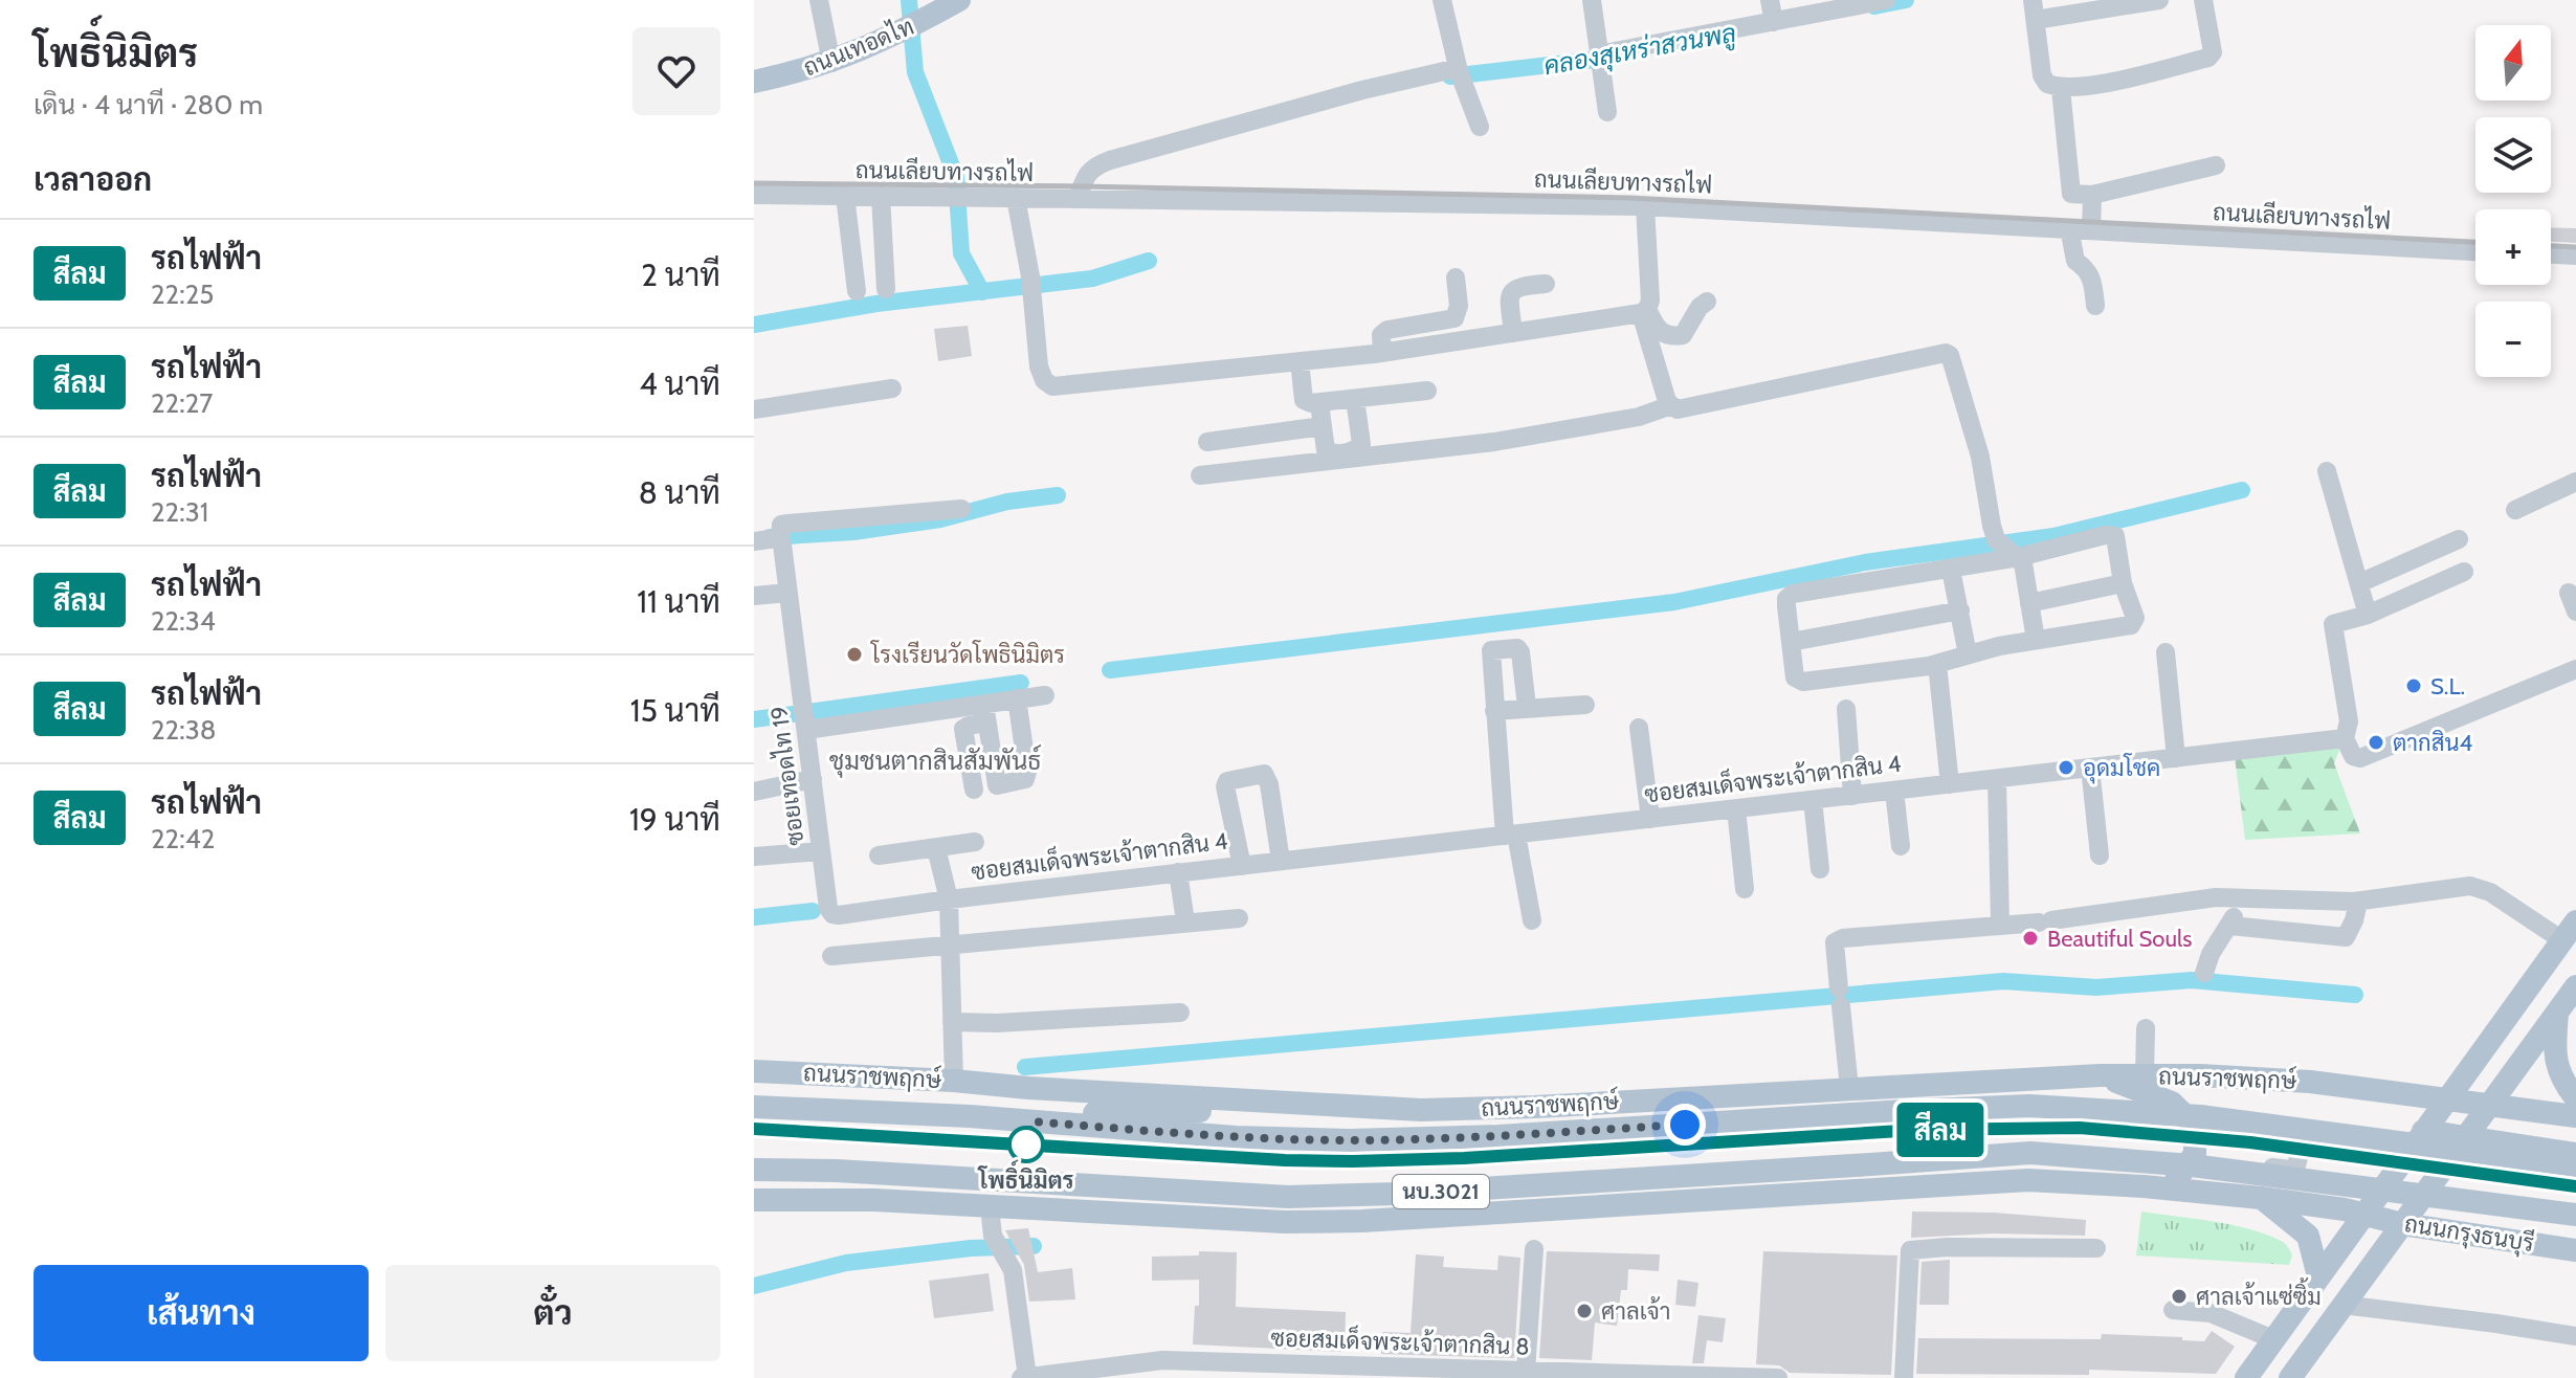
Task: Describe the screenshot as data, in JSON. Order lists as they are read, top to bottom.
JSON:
{
  "streets": {
    "main road": [
      "ถนนเทอดไท",
      "ถนนราชพฤกษ์",
      "นบ.3021",
      "ถนนกรุงธนบุรี"
    ],
    "street": [
      "ถนนเลียบทางรถไฟ",
      "ซอยเทอดไท 19",
      "ซอยสมเด็จพระเจ้าตากสิน 4",
      "ซอยสมเด็จพระเจ้าตากสิน 8"
    ]
  },
  "crossings": [
    ["ซอยเทอดไท 19", "ซอยสมเด็จพระเจ้าตากสิน 4"],
    ["นบ.3021", "ถนนกรุงธนบุรี"]
  ],
  "districts": ["ชุมชนตากสินสัมพันธ์"],
  "water": ["คลองสุเหร่าสวนพลู"],
  "places": [
    "โรงเรียนวัดโพธินิมิตร",
    "S.L.",
    "ตากสิน4",
    "อุดมโชค",
    "Beautiful Souls",
    "โพธิ์นิมิตร",
    "ศาลเจ้าแซ่ซิ้ม",
    "ศาลเจ้า"
  ],
  "lines": ["metro line สีลม"],
  "north": "top",
  "page": {
    "heading": [
      ["โพธิ์นิมิตร", "เดิน · 4 นาที · 280 m"],
      "เวลาออก"
    ],
    "on_map": "สีลม",
    "map_buttons": ["+", "−"],
    "list": [
      {
        "mark": "สีลม",
        "name": "รถไฟฟ้า",
        "note": "22:25",
        "value": "2 นาที"
      },
      {
        "mark": "สีลม",
        "name": "รถไฟฟ้า",
        "note": "22:27",
        "value": "4 นาที"
      },
      {
        "mark": "สีลม",
        "name": "รถไฟฟ้า",
        "note": "22:31",
        "value": "8 นาที"
      },
      {
        "mark": "สีลม",
        "name": "รถไฟฟ้า",
        "note": "22:34",
        "value": "11 นาที"
      },
      {
        "mark": "สีลม",
        "name": "รถไฟฟ้า",
        "note": "22:38",
        "value": "15 นาที"
      },
      {
        "mark": "สีลม",
        "name": "รถไฟฟ้า",
        "note": "22:42",
        "value": "19 นาที"
      }
    ],
    "buttons": ["เส้นทาง", "ตั๋ว"]
  }
}
